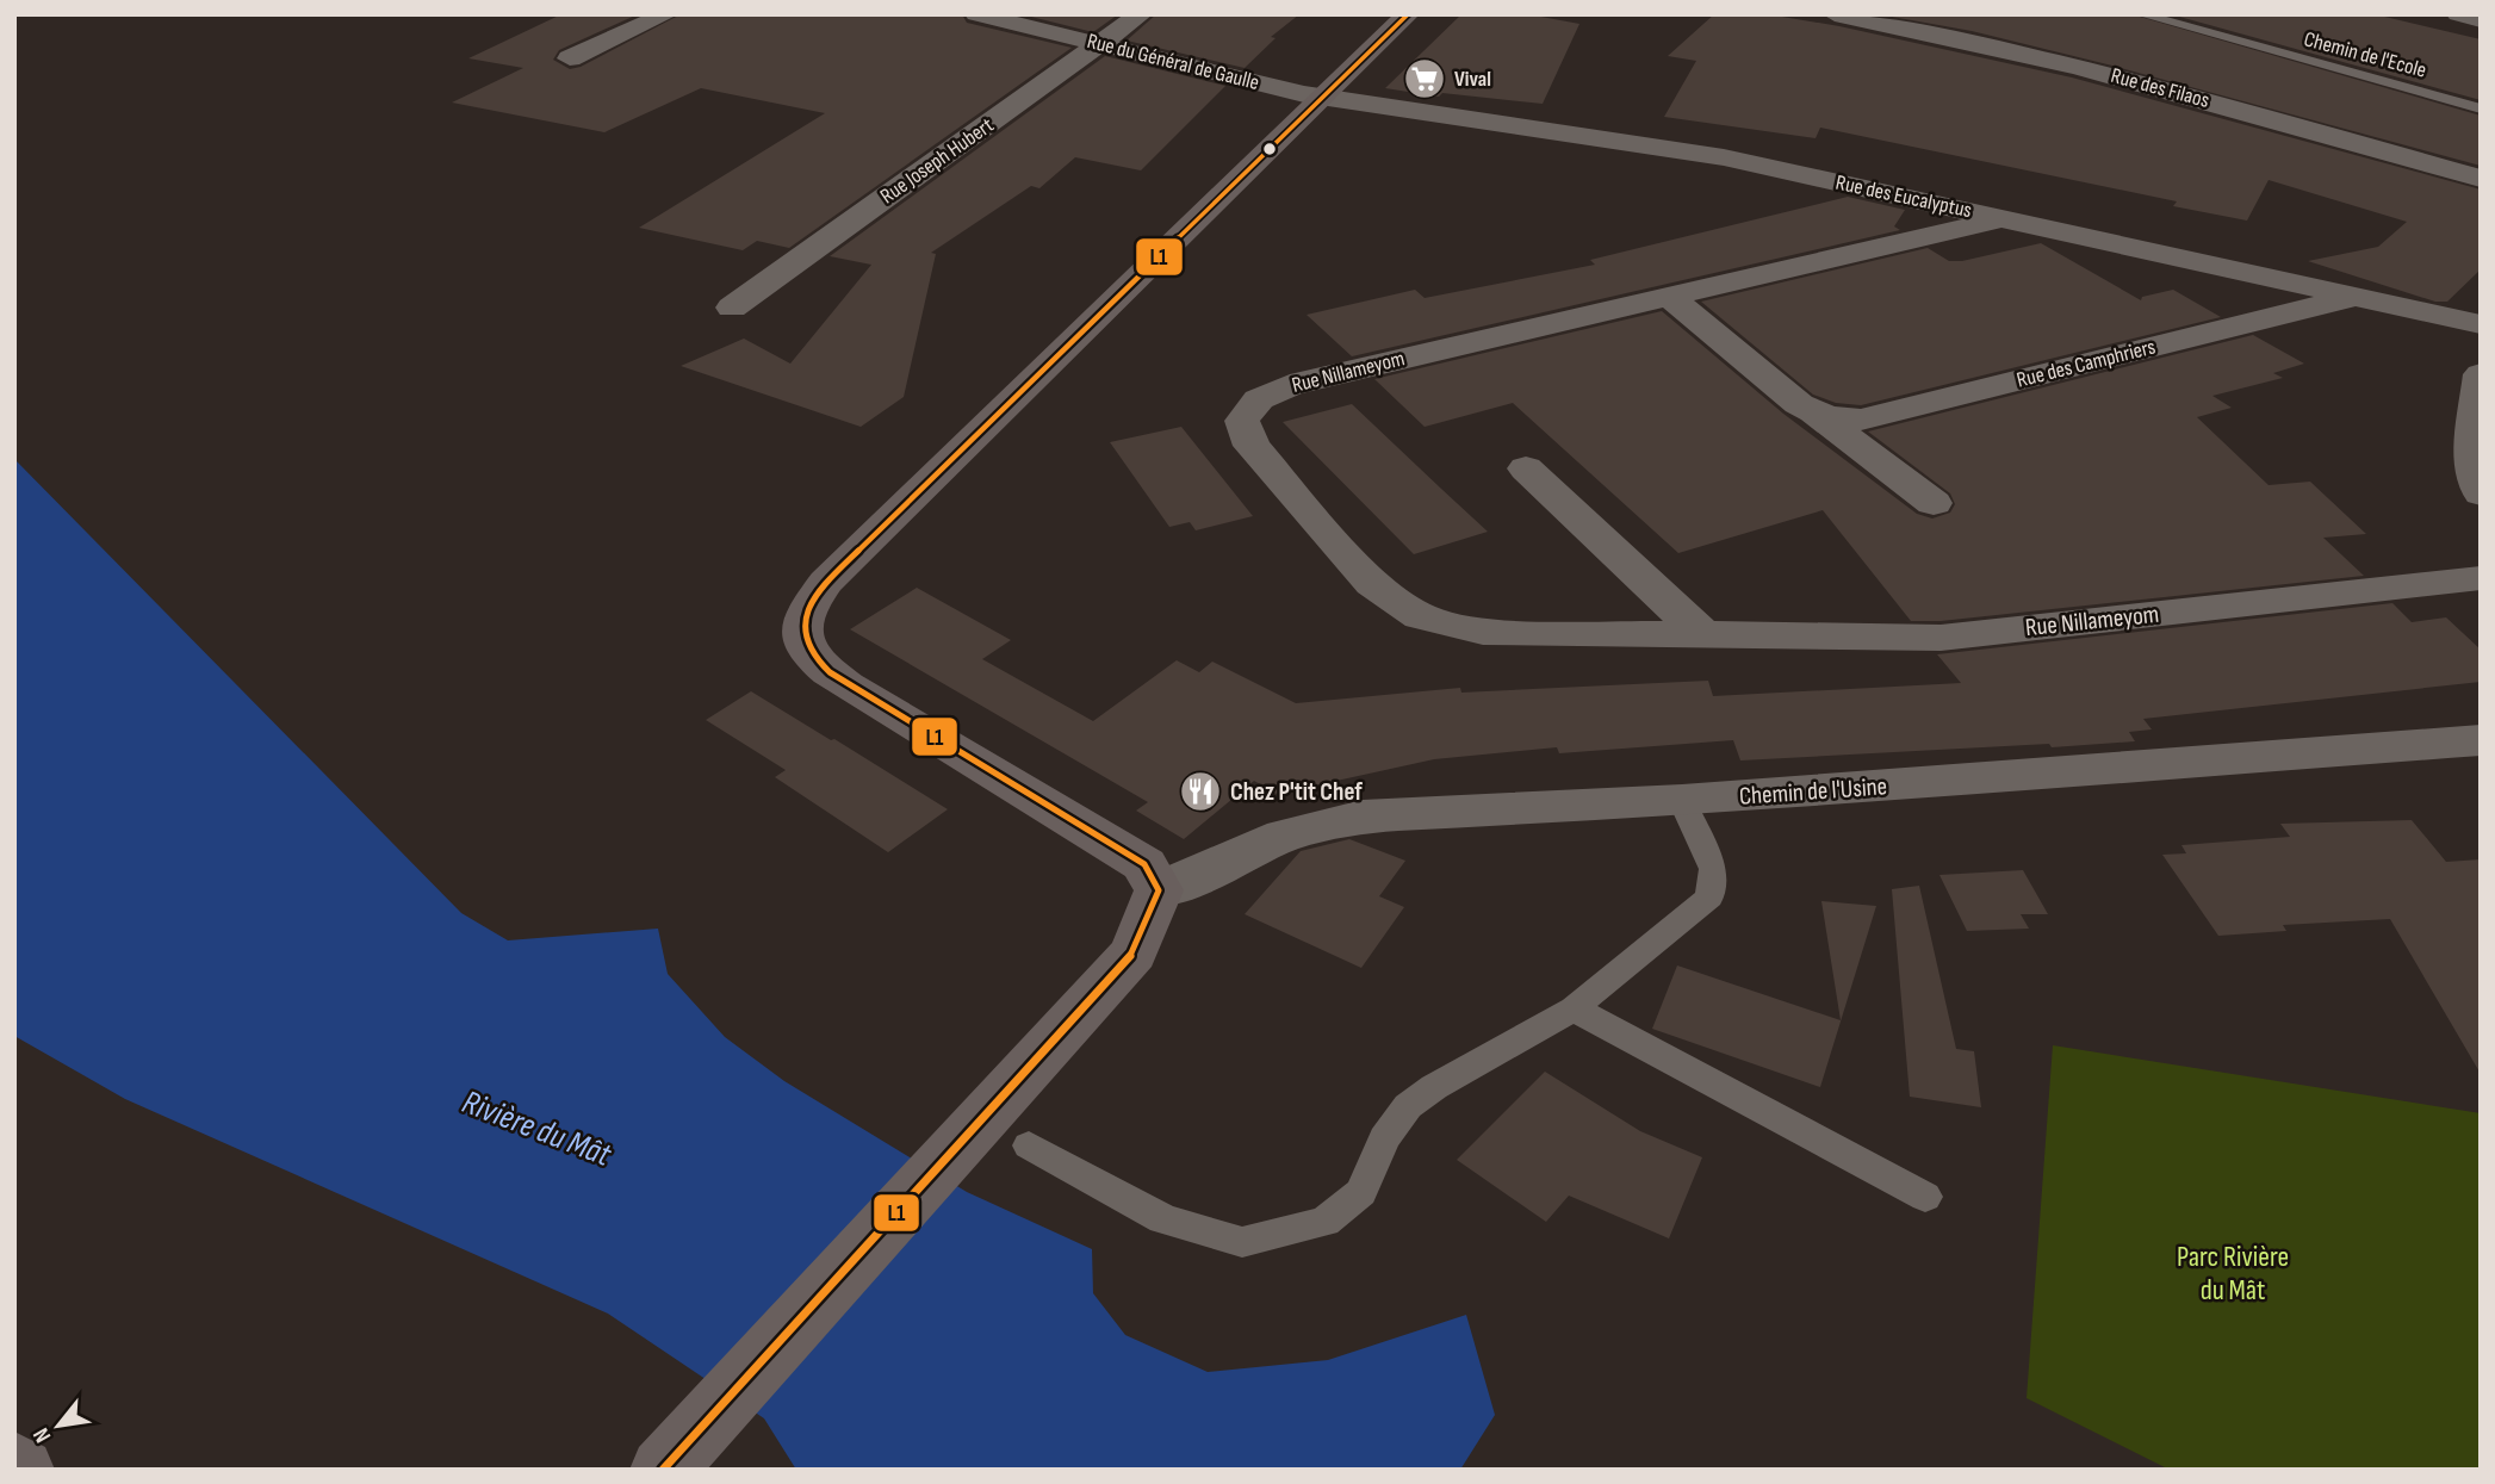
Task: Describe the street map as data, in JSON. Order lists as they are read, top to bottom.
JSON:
{
  "streets": {
    "street": [
      "Rue du Général de Gaulle",
      "Rue des Filaos",
      "Rue Joseph Hubert",
      "Rue des Eucalyptus",
      "Rue des Camphriers",
      "Rue Nillameyom",
      "Chemin de l'Usine"
    ],
    "lane": ["Chemin de l'Ecole"]
  },
  "crossings": [
    ["Rue du Général de Gaulle", "Rue Joseph Hubert"],
    ["Rue du Général de Gaulle", "Rue des Eucalyptus"],
    ["Rue des Eucalyptus", "Rue des Camphriers"],
    ["Rue des Eucalyptus", "Rue Nillameyom"],
    ["Rue des Camphriers", "Rue Nillameyom"]
  ],
  "water": ["Rivière du Mât"],
  "parks": ["Parc Rivière du Mât"],
  "places": {
    "supermarket": ["Vival"],
    "restaurant": ["Chez P'tit Chef"]
  },
  "lines": ["transit line L1"],
  "north": "bottom left"
}
